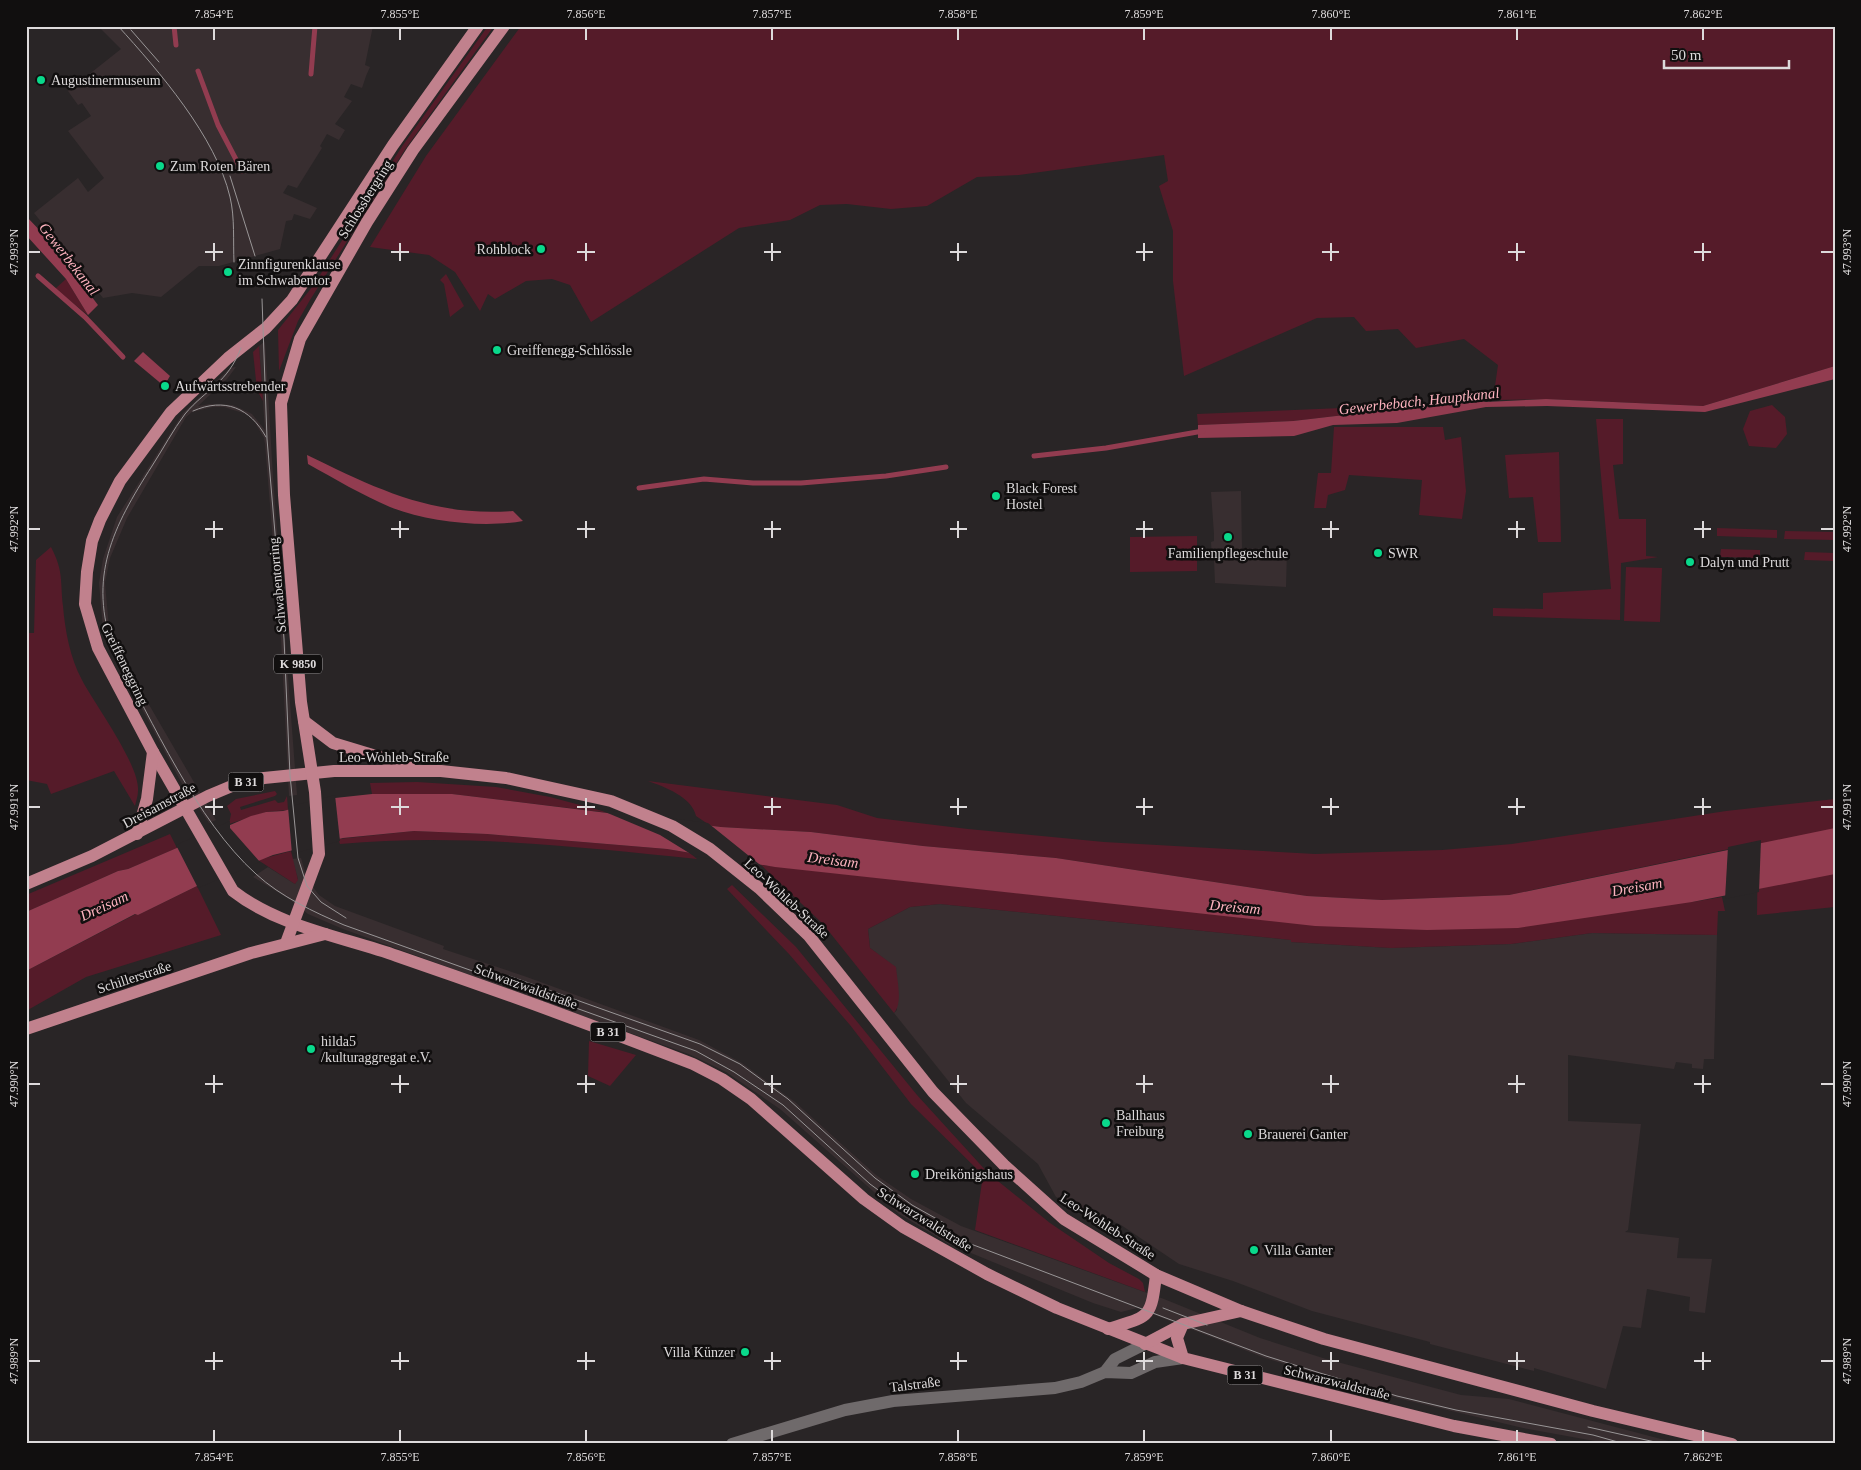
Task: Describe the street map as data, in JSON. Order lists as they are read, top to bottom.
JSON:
{
  "streets": {
    "main road": [
      "Schlossbergring",
      "Schwabentorring",
      "Greiffeneggring",
      "K 9850",
      "Leo-Wohleb-Straße",
      "B 31",
      "Dreisamstraße",
      "Schillerstraße",
      "Schwarzwaldstraße"
    ],
    "street": ["Talstraße"]
  },
  "crossings": [
    ["Schlossbergring", "Schwabentorring"],
    ["Schlossbergring", "Greiffeneggring"],
    ["Schwabentorring", "K 9850"],
    ["Schwabentorring", "Leo-Wohleb-Straße"],
    ["Schwabentorring", "Dreisamstraße"],
    ["Greiffeneggring", "Dreisamstraße"],
    ["Greiffeneggring", "Schwarzwaldstraße"],
    ["K 9850", "Leo-Wohleb-Straße"],
    ["K 9850", "Dreisamstraße"],
    ["K 9850", "Schwarzwaldstraße"],
    ["Leo-Wohleb-Straße", "B 31"],
    ["Leo-Wohleb-Straße", "Dreisamstraße"],
    ["Schillerstraße", "Schwarzwaldstraße"],
    ["Schwarzwaldstraße", "Talstraße"]
  ],
  "water": ["Gewerbekanal", "Gewerbebach, Hauptkanal", "Dreisam"],
  "places": [
    "Augustinermuseum",
    "Zum Roten Bären",
    "Rohblock",
    "Zinnfigurenklause im Schwabentor",
    "Greiffenegg-Schlössle",
    "Aufwärtsstrebender",
    "Black Forest Hostel",
    "Familienpflegeschule",
    "SWR",
    "Dalyn und Prutt",
    "hilda5 /kulturaggregat e.V.",
    "Ballhaus Freiburg",
    "Brauerei Ganter",
    "Dreikönigshaus",
    "Villa Ganter",
    "Villa Künzer"
  ],
  "scale_bar": "50 m",
  "coordinates": [
    "7.854°E",
    "7.855°E",
    "7.856°E",
    "7.857°E",
    "7.858°E",
    "7.859°E",
    "7.860°E",
    "7.861°E",
    "7.862°E",
    "47.993°N",
    "47.992°N",
    "47.991°N",
    "47.990°N",
    "47.989°N"
  ]
}
